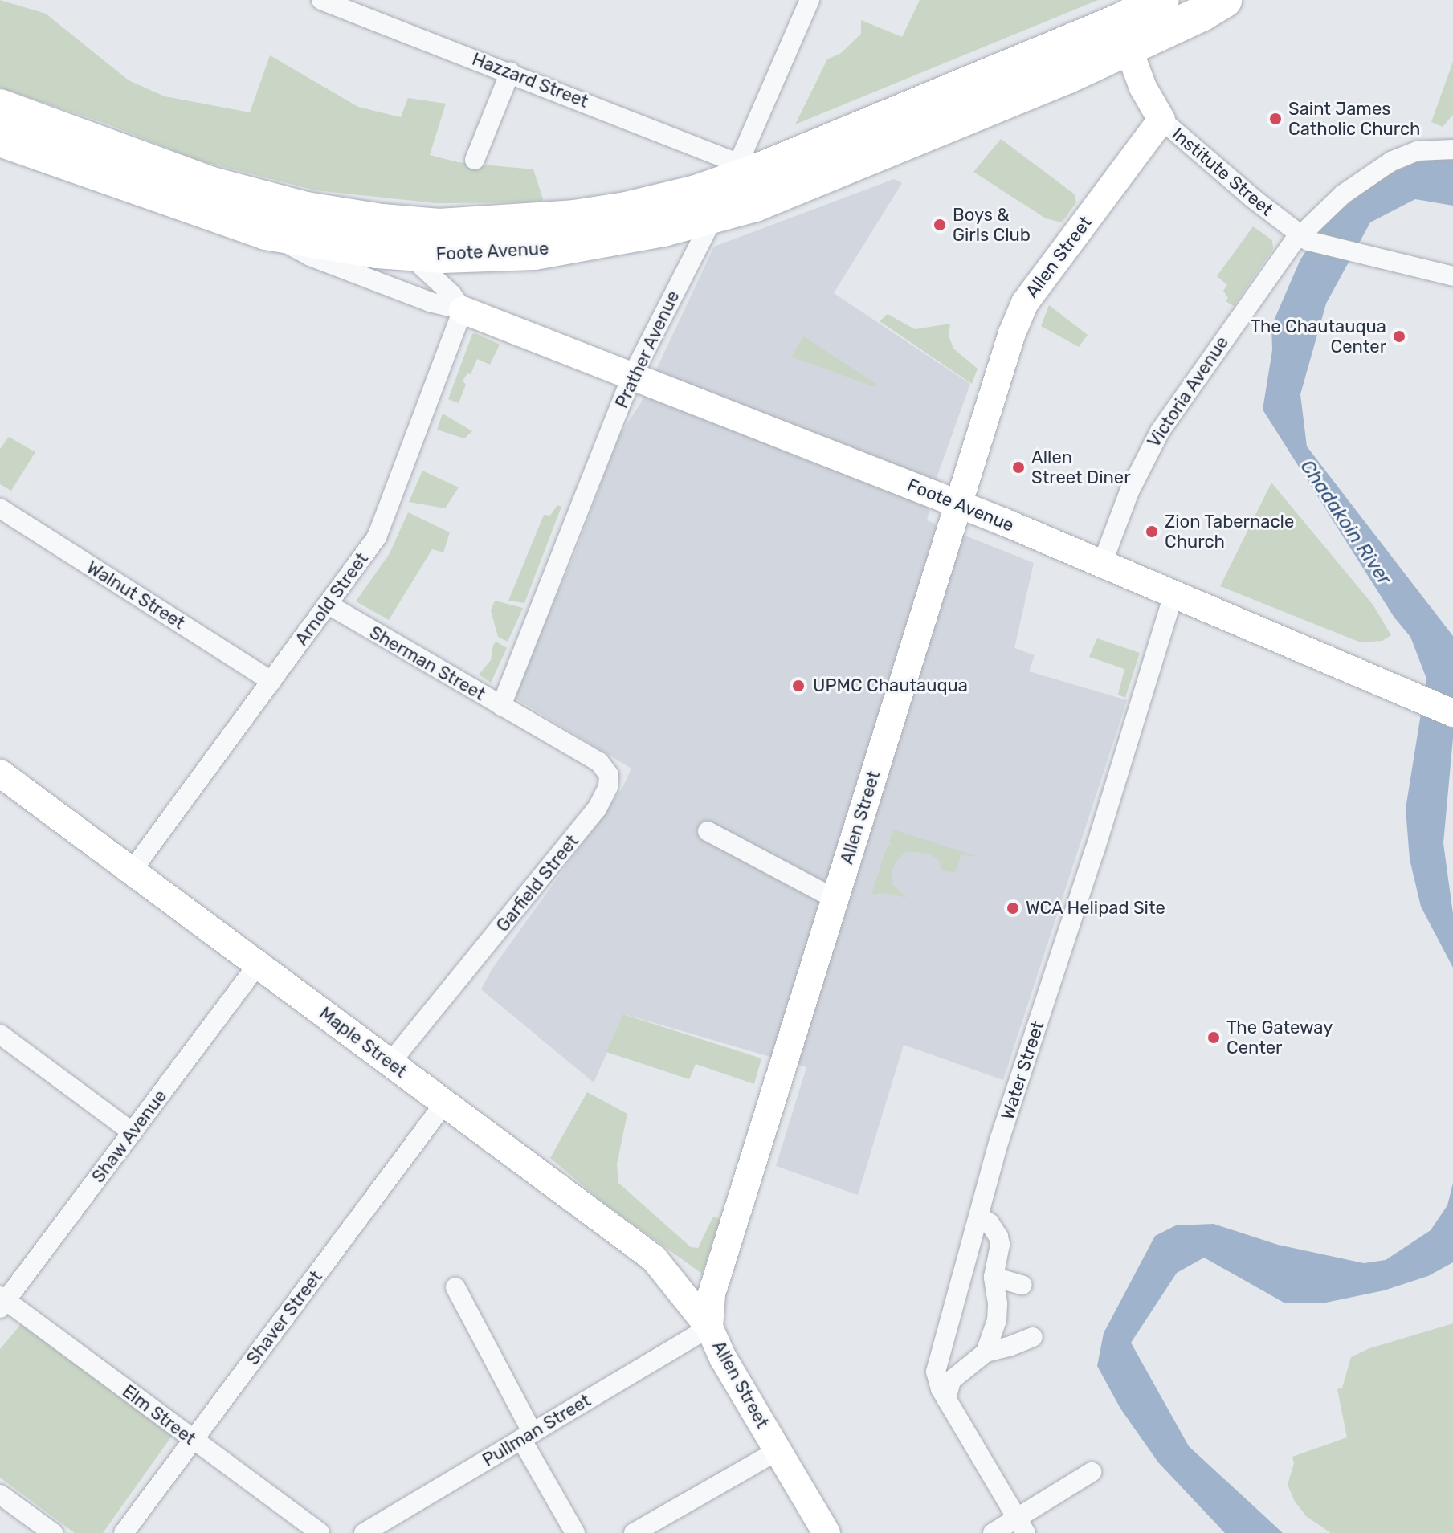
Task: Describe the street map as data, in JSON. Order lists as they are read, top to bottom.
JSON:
{
  "streets": {
    "highway": ["Foote Avenue"],
    "street": [
      "Hazzard Street",
      "Institute Street",
      "Allen Street",
      "Prather Avenue",
      "Victoria Avenue",
      "Walnut Street",
      "Arnold Street",
      "Sherman Street",
      "Garfield Street",
      "Maple Street",
      "Water Street",
      "Shaw Avenue",
      "Shaver Street",
      "Elm Street",
      "Pullman Street"
    ]
  },
  "crossings": [
    ["Hazzard Street", "Foote Avenue"],
    ["Hazzard Street", "Prather Avenue"],
    ["Institute Street", "Foote Avenue"],
    ["Institute Street", "Allen Street"],
    ["Institute Street", "Victoria Avenue"],
    ["Foote Avenue", "Allen Street"],
    ["Foote Avenue", "Prather Avenue"],
    ["Foote Avenue", "Victoria Avenue"],
    ["Foote Avenue", "Arnold Street"],
    ["Foote Avenue", "Water Street"],
    ["Allen Street", "Maple Street"],
    ["Allen Street", "Pullman Street"],
    ["Prather Avenue", "Sherman Street"],
    ["Walnut Street", "Arnold Street"],
    ["Arnold Street", "Sherman Street"],
    ["Arnold Street", "Maple Street"],
    ["Sherman Street", "Garfield Street"],
    ["Garfield Street", "Maple Street"],
    ["Maple Street", "Shaw Avenue"],
    ["Maple Street", "Shaver Street"],
    ["Maple Street", "Pullman Street"],
    ["Shaw Avenue", "Elm Street"],
    ["Shaver Street", "Elm Street"]
  ],
  "water": ["Chadakoin River"],
  "places": [
    "Saint James Catholic Church",
    "Boys & Girls Club",
    "The Chautauqua Center",
    "Allen Street Diner",
    "Zion Tabernacle Church",
    "UPMC Chautauqua",
    "WCA Helipad Site",
    "The Gateway Center"
  ]
}
